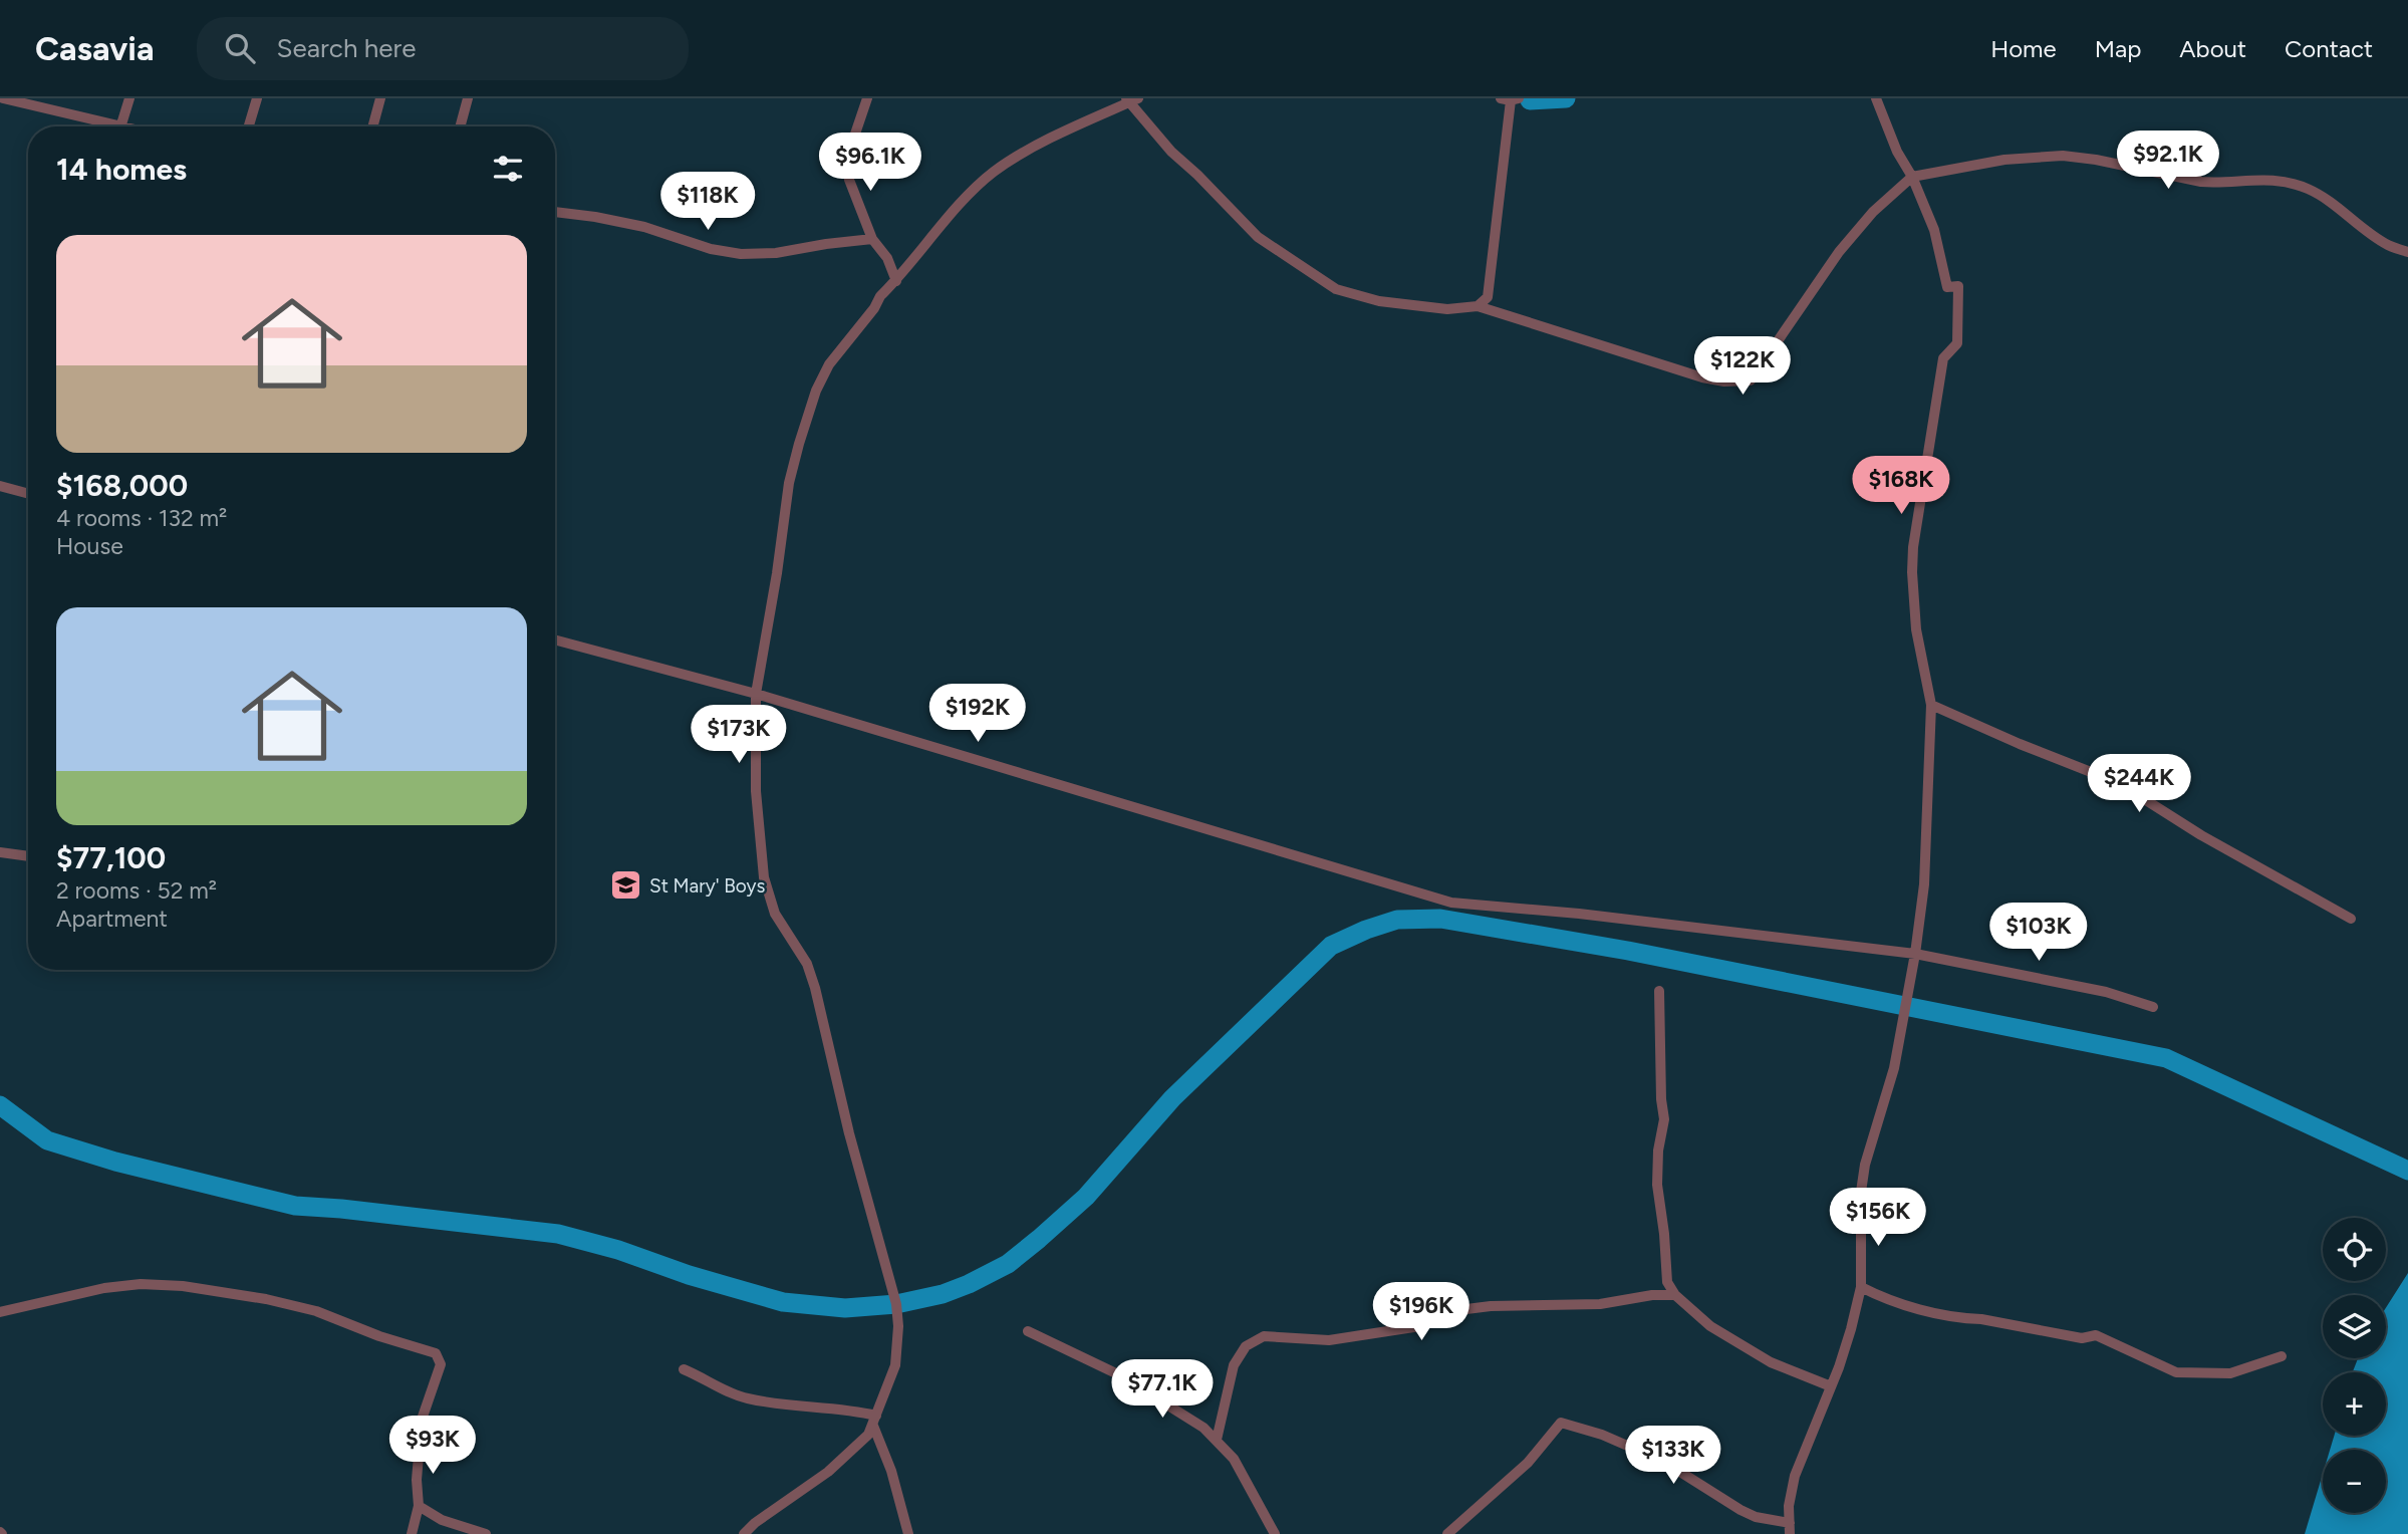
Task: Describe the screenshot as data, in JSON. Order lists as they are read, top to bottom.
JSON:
{
  "places": {
    "school or university": ["St Mary' Boys"]
  },
  "page": {
    "header": "Casavia",
    "search": "Search here",
    "nav": [
      "Home",
      "Map",
      "About",
      "Contact"
    ],
    "heading": "14 homes",
    "price": [
      "$92.1K",
      "$96.1K",
      "$118K",
      "$122K",
      "$168K",
      "$192K",
      "$173K",
      "$244K",
      "$103K",
      "$156K",
      "$196K",
      "$77.1K",
      "$93K",
      "$133K"
    ],
    "list": [
      {
        "name": "$168,000",
        "note": "4 rooms · 132 m² · House"
      },
      {
        "name": "$77,100",
        "note": "2 rooms · 52 m² · Apartment"
      }
    ],
    "map_buttons": ["+", "−"]
  }
}
